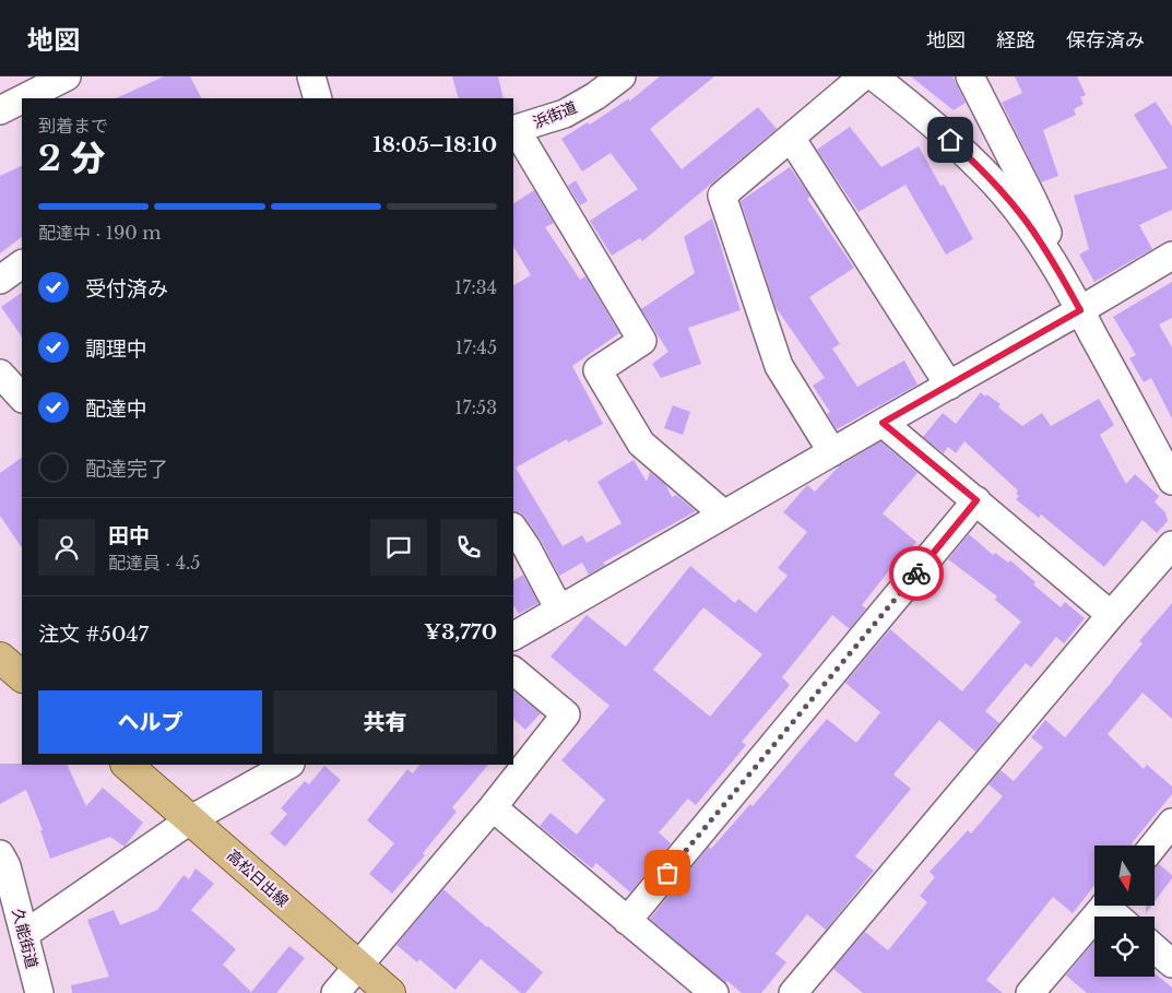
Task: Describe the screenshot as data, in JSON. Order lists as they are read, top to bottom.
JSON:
{
  "streets": {
    "main road": ["高松日出線"],
    "street": ["浜街道", "久能街道"]
  },
  "north": "bottom",
  "page": {
    "header": "地図",
    "nav": ["地図", "経路", "保存済み"],
    "heading": ["2 分", "到着まで", "18:05–18:10"],
    "panel": [
      "田中",
      "配達員 · 4.5",
      "注文 #5047",
      "¥3,770"
    ],
    "bar": "配達中 · 190 m",
    "list": [
      ["受付済み", "17:34"],
      ["調理中", "17:45"],
      ["配達中", "17:53"],
      "配達完了"
    ],
    "buttons": ["ヘルプ", "共有"]
  }
}
